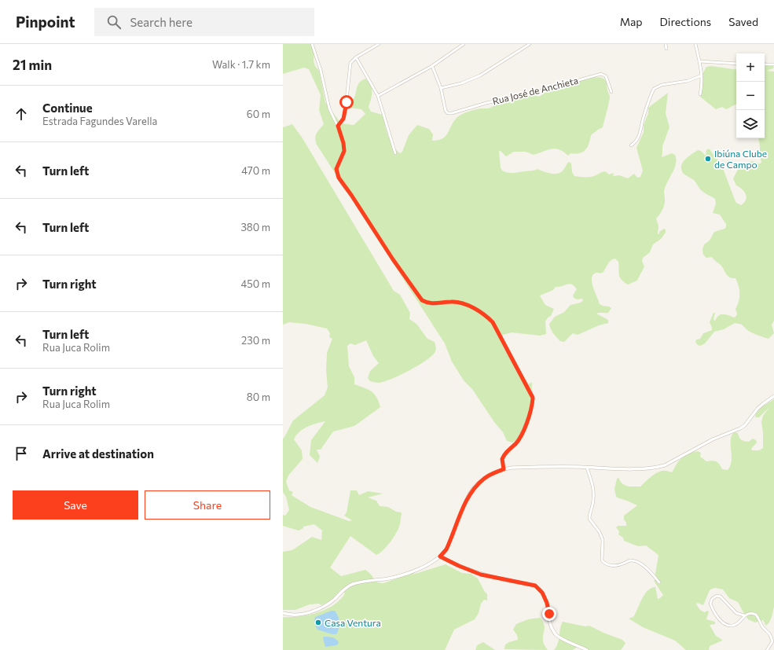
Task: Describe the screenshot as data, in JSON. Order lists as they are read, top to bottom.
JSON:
{
  "streets": {
    "street": ["Rua José de Anchieta"]
  },
  "places": ["Ibiúna Clube de Campo", "Casa Ventura"],
  "page": {
    "header": "Pinpoint",
    "search": "Search here",
    "nav": ["Map", "Directions", "Saved"],
    "heading": ["21 min", "Walk · 1.7 km"],
    "map_buttons": ["+", "−"],
    "list": [
      ["Continue", "Estrada Fagundes Varella", "60 m"],
      ["Turn left", "470 m"],
      ["Turn left", "380 m"],
      ["Turn right", "450 m"],
      ["Turn left", "Rua Juca Rolim", "230 m"],
      ["Turn right", "Rua Juca Rolim", "80 m"],
      "Arrive at destination"
    ],
    "buttons": ["Save", "Share"]
  }
}
